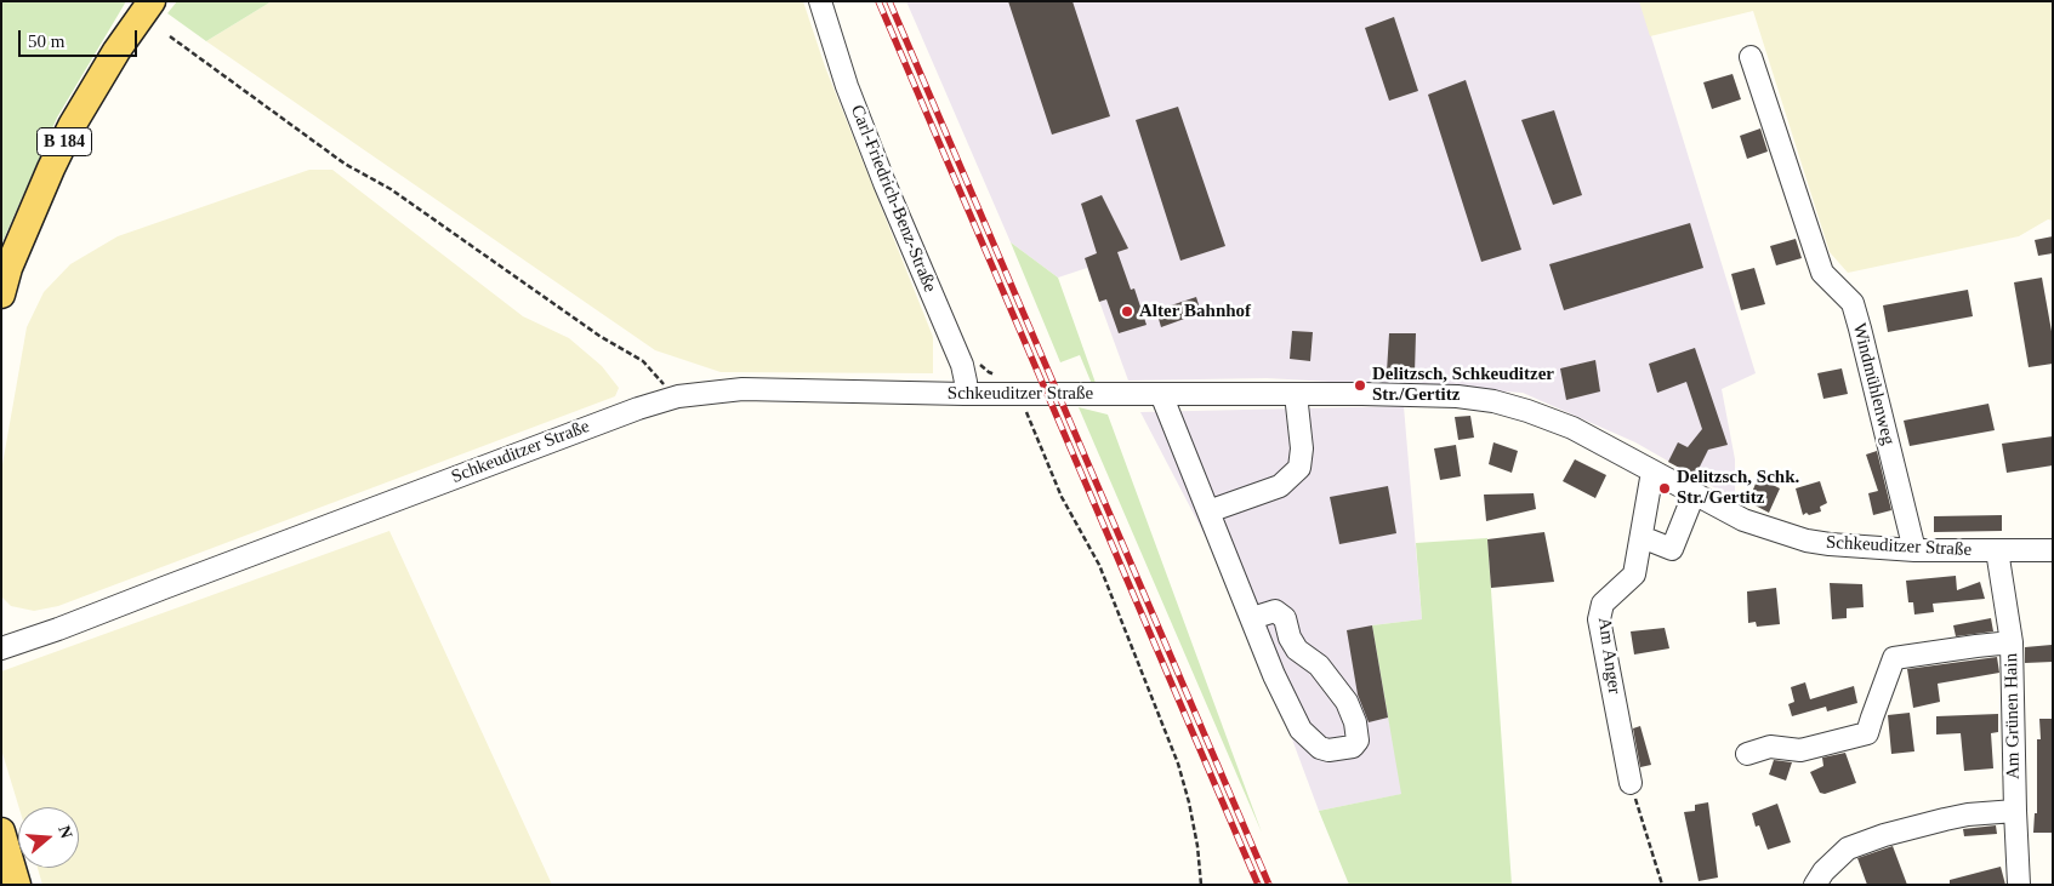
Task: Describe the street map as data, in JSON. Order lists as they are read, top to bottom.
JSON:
{
  "streets": {
    "main road": ["B 184"],
    "street": [
      "Carl-Friedrich-Benz-Straße",
      "Windmühlenweg",
      "Schkeuditzer Straße",
      "Am Anger",
      "Am Grünen Hain"
    ]
  },
  "crossings": [
    ["Carl-Friedrich-Benz-Straße", "Schkeuditzer Straße"],
    ["Windmühlenweg", "Schkeuditzer Straße"],
    ["Schkeuditzer Straße", "Am Anger"],
    ["Schkeuditzer Straße", "Am Grünen Hain"]
  ],
  "places": ["Alter Bahnhof", "Delitzsch, Schkeuditzer Str./Gertitz", "Delitzsch, Schk. Str./Gertitz"],
  "scale_bar": "50 m",
  "north": "right"
}
